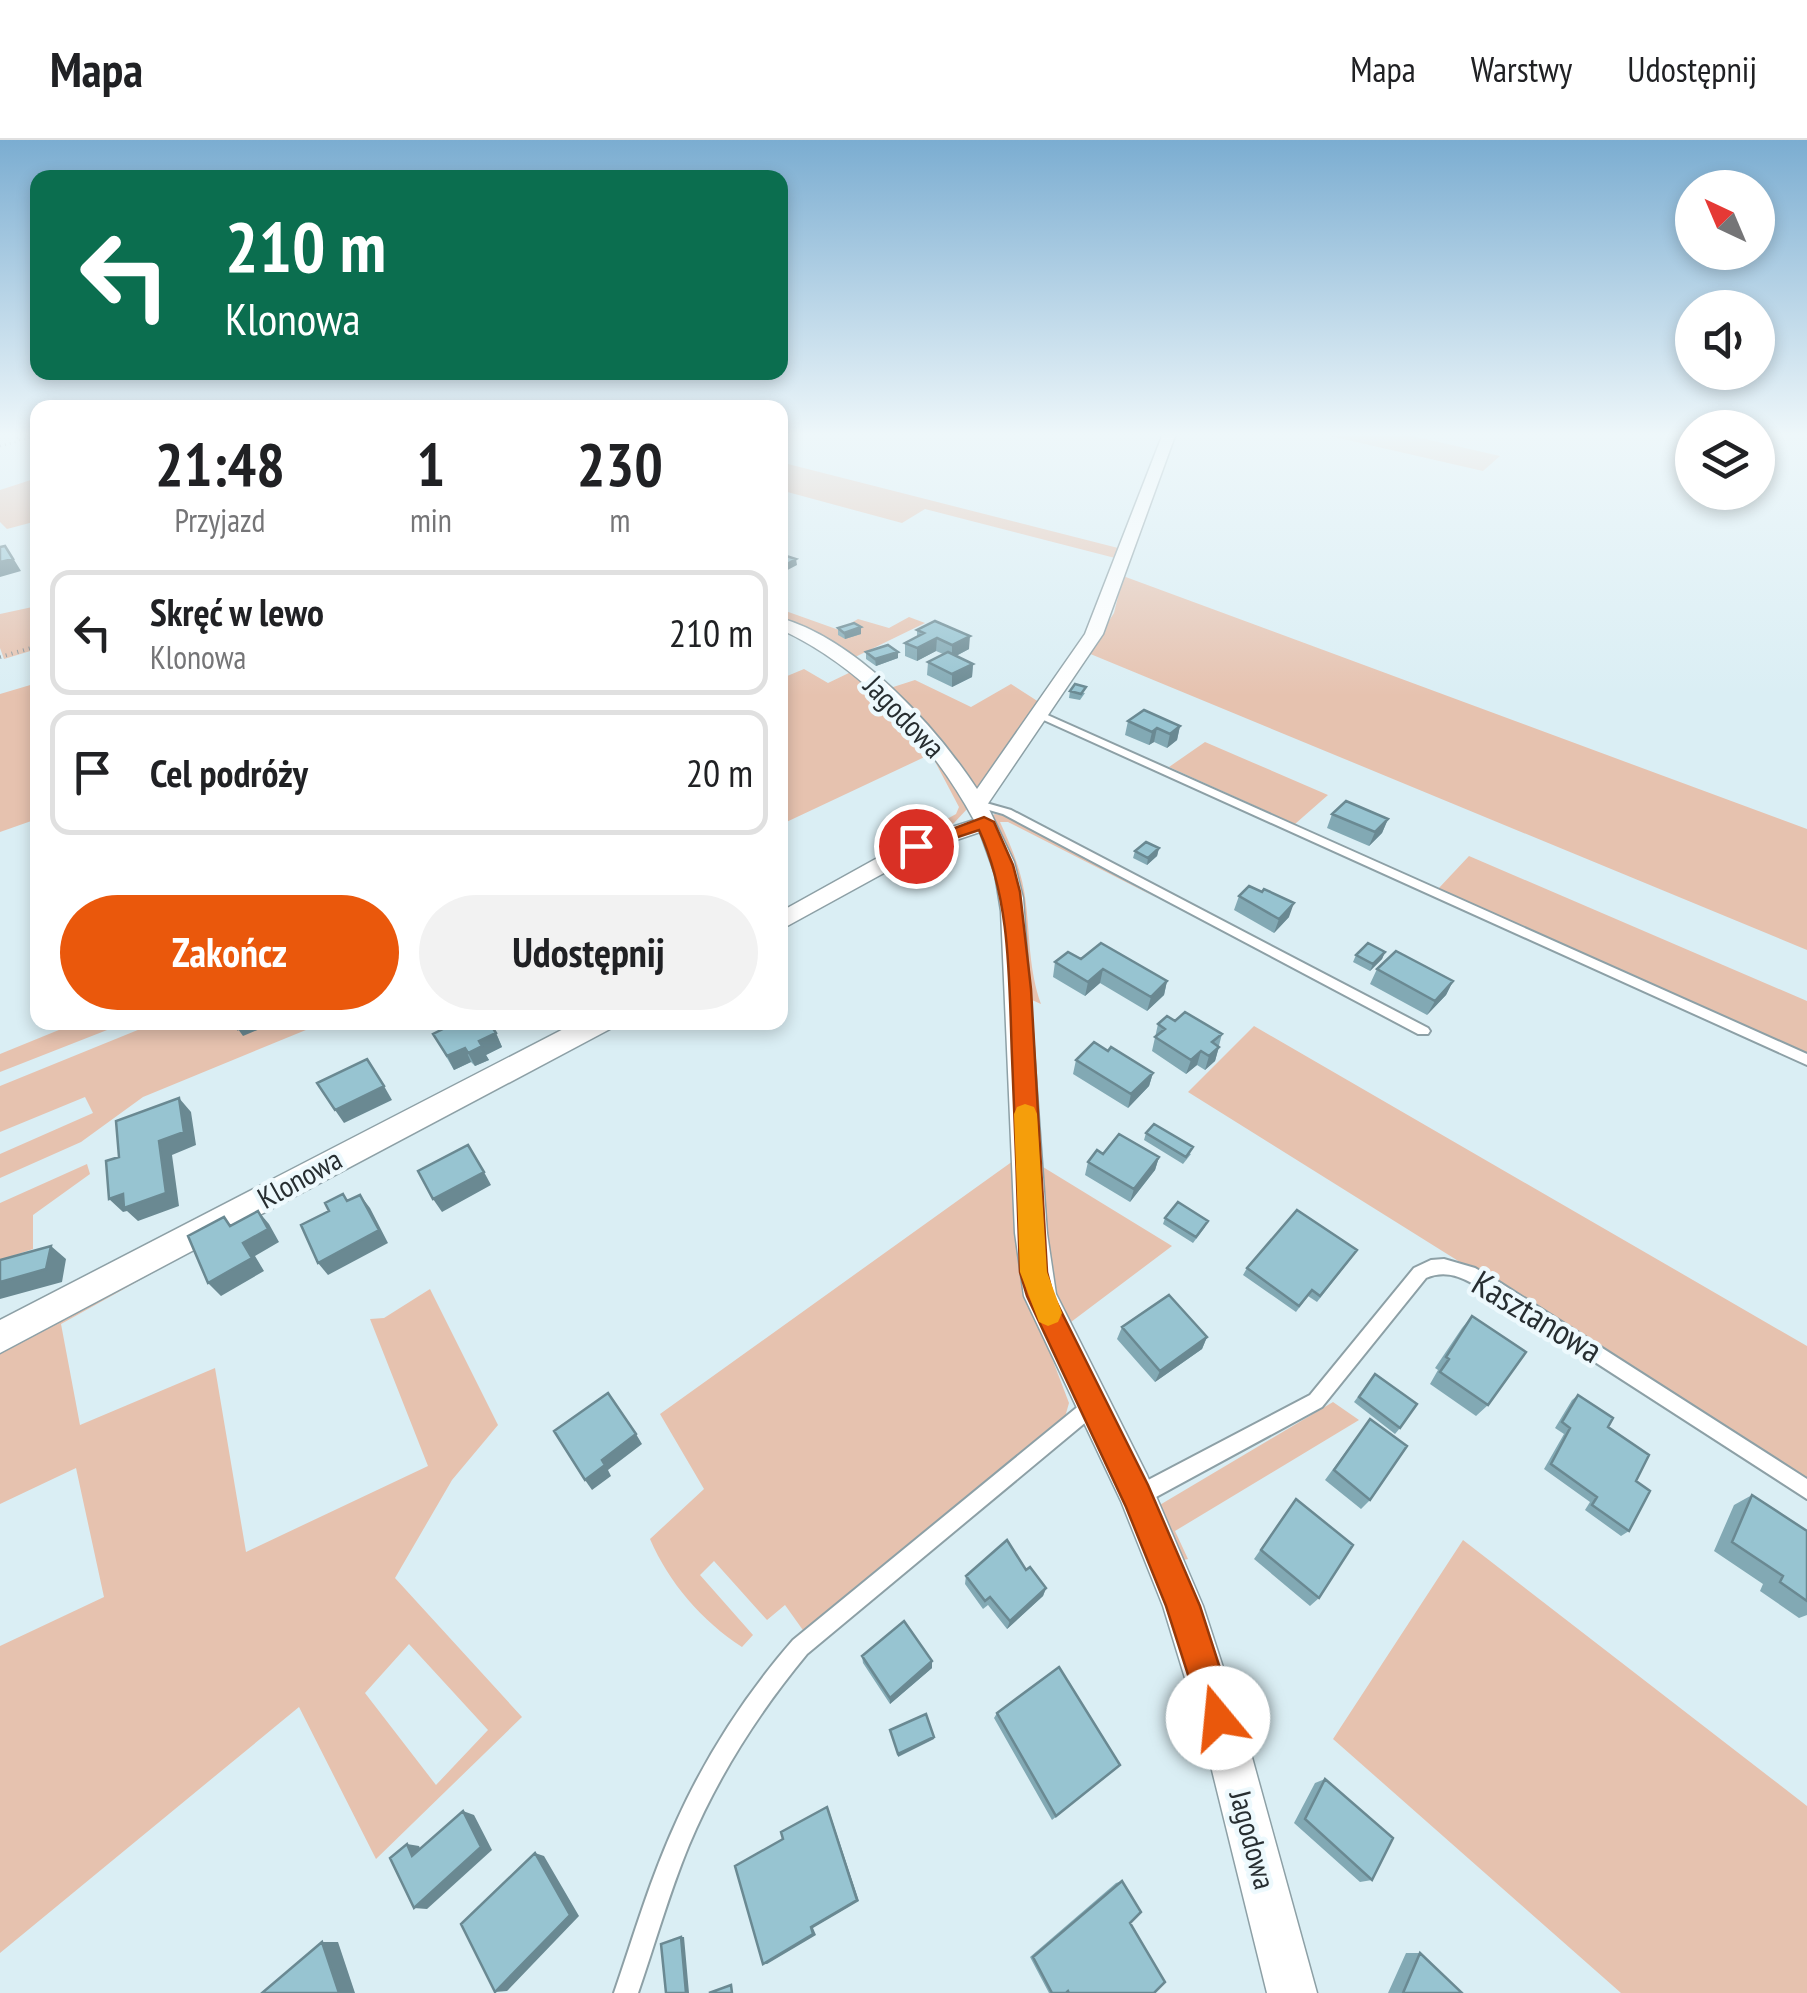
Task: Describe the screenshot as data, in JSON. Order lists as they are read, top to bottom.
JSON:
{
  "streets": {
    "street": ["Jagodowa", "Klonowa"],
    "lane": ["Kasztanowa"]
  },
  "crossings": [
    ["Jagodowa", "Kasztanowa"]
  ],
  "north": "top left",
  "page": {
    "header": "Mapa",
    "nav": ["Mapa", "Warstwy", "Udostępnij"],
    "turn": ["210 m", "Klonowa"],
    "eta": [
      "21:48",
      "Przyjazd",
      "1",
      "min",
      "230",
      "m"
    ],
    "list": [
      {
        "name": "Skręć w lewo",
        "note": "Klonowa",
        "value": "210 m"
      },
      {
        "name": "Cel podróży",
        "value": "20 m"
      }
    ],
    "buttons": ["Zakończ", "Udostępnij"]
  }
}
